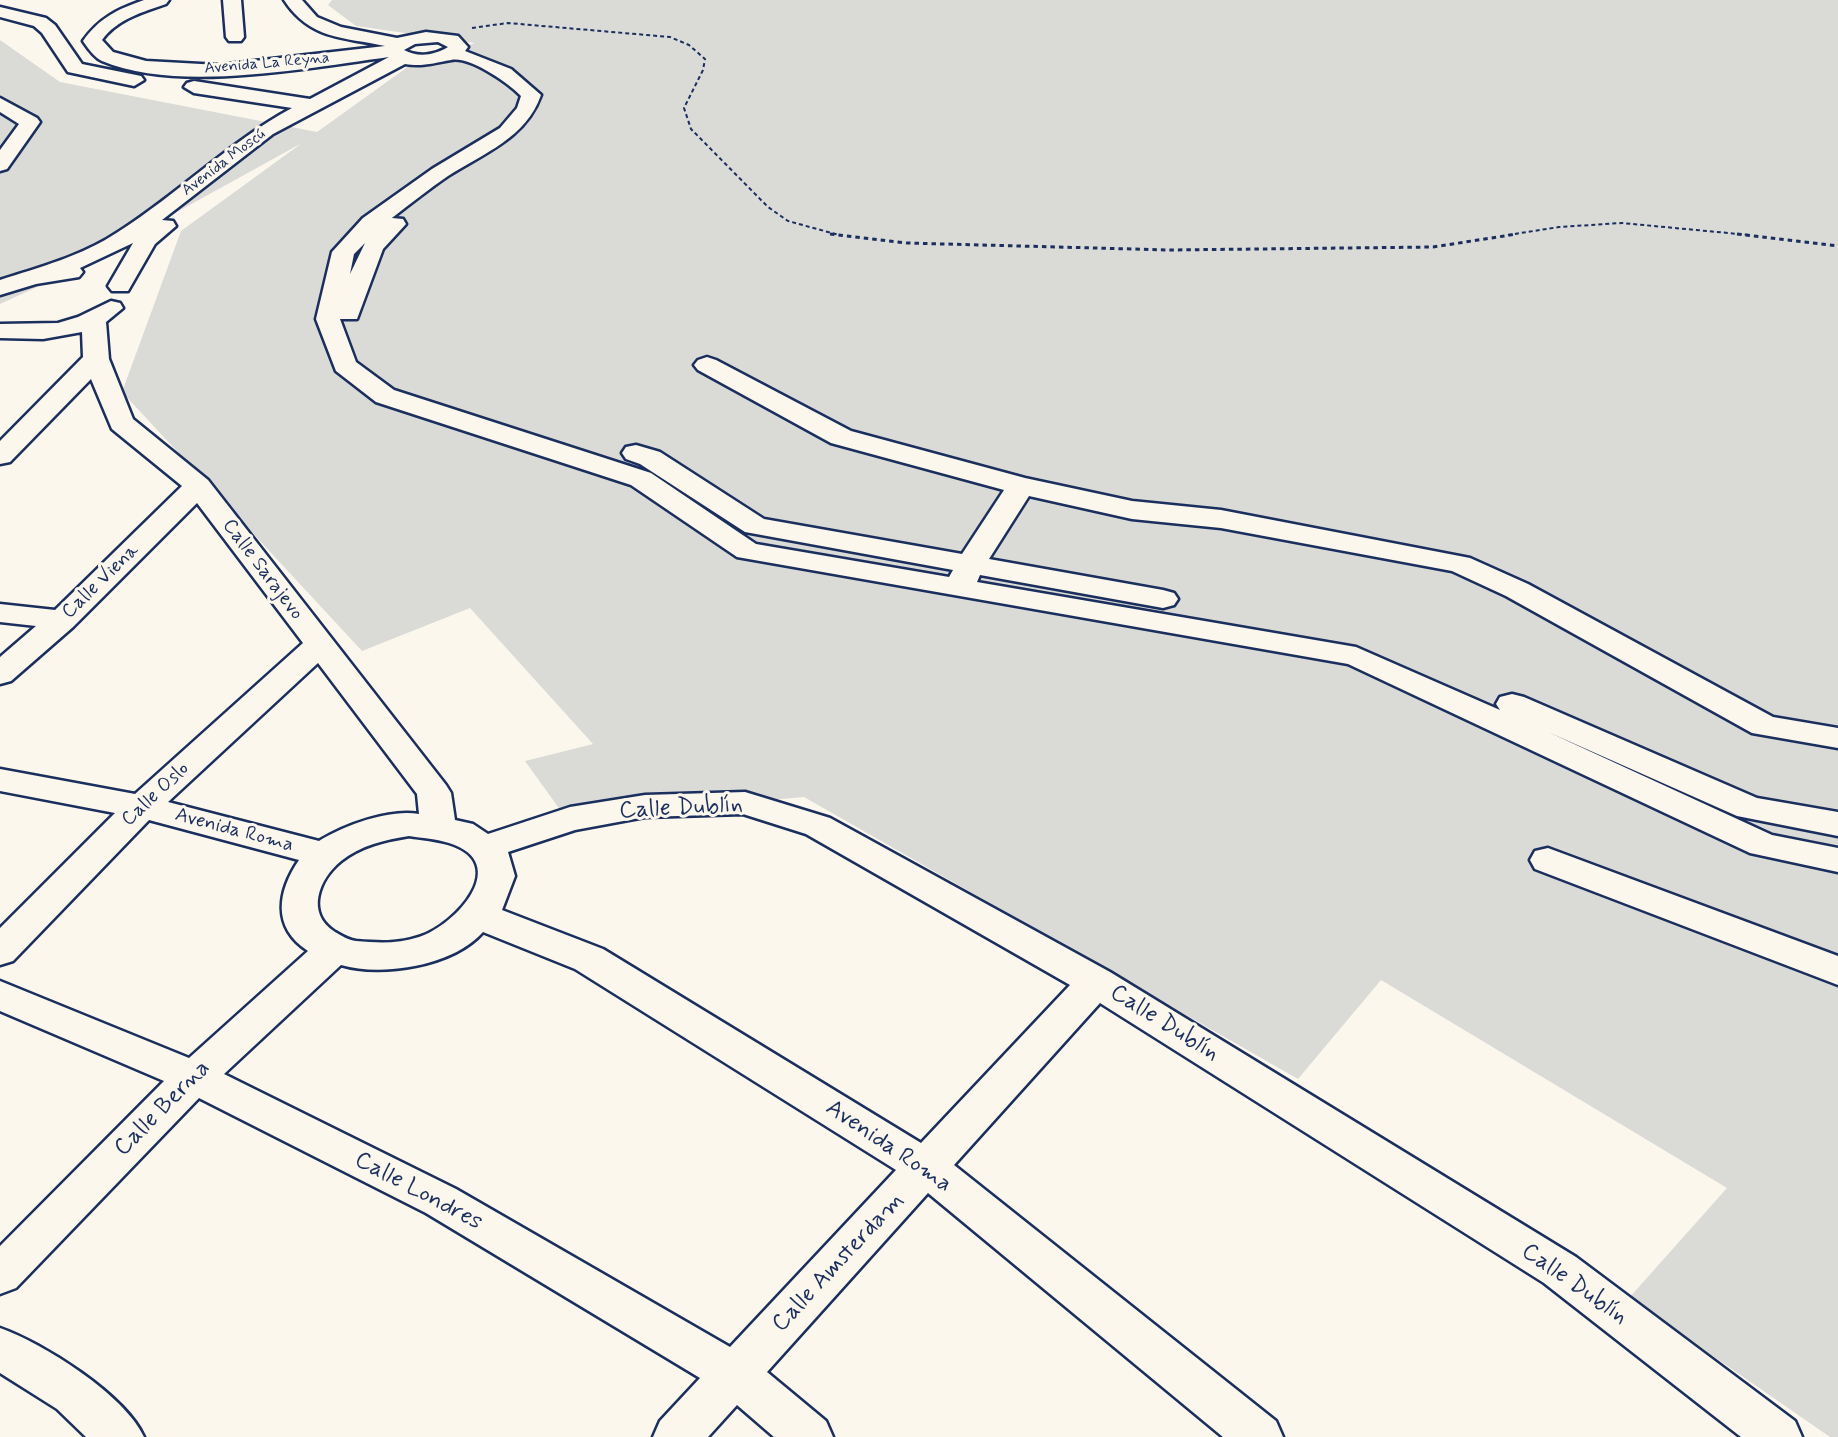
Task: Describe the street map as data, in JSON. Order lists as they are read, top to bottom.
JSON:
{
  "streets": {
    "street": [
      "Avenida La Reyna",
      "Avenida Moscú",
      "Calle Sarajevo",
      "Calle Viena",
      "Calle Oslo",
      "Calle Dublín",
      "Avenida Roma",
      "Calle Berna",
      "Calle Londres",
      "Calle Amsterdam"
    ]
  },
  "crossings": [
    ["Avenida La Reyna", "Avenida Moscú"],
    ["Avenida Moscú", "Calle Sarajevo"],
    ["Calle Sarajevo", "Calle Viena"],
    ["Calle Sarajevo", "Calle Oslo"],
    ["Calle Sarajevo", "Calle Dublín"],
    ["Calle Sarajevo", "Avenida Roma"],
    ["Calle Sarajevo", "Calle Berna"],
    ["Calle Oslo", "Avenida Roma"],
    ["Calle Dublín", "Avenida Roma"],
    ["Calle Dublín", "Calle Berna"],
    ["Calle Dublín", "Calle Amsterdam"],
    ["Avenida Roma", "Calle Berna"],
    ["Avenida Roma", "Calle Amsterdam"],
    ["Calle Berna", "Calle Londres"],
    ["Calle Londres", "Calle Amsterdam"]
  ]
}
